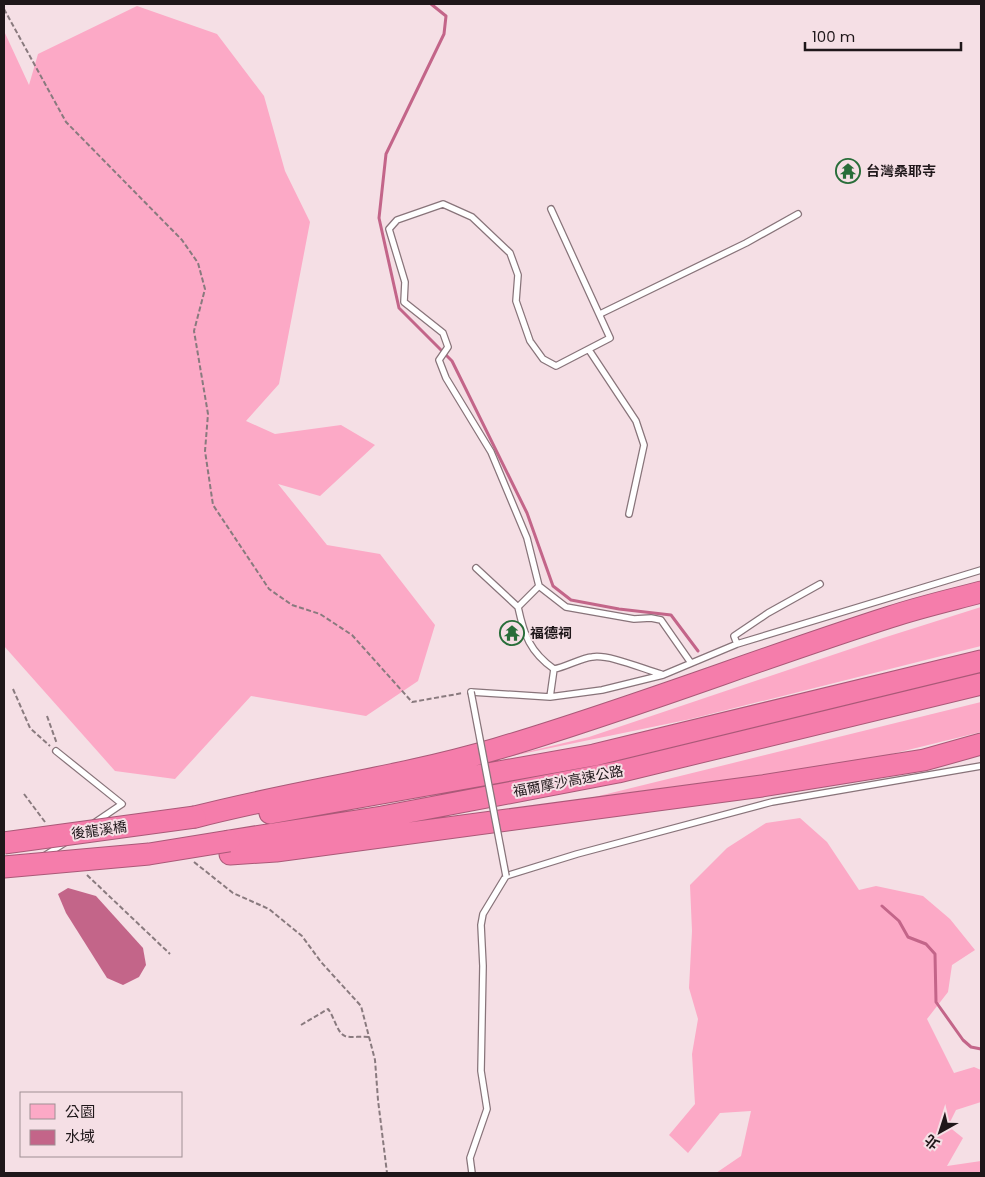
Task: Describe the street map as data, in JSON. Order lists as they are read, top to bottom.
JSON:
{
  "streets": {
    "highway": ["福爾摩沙高速公路", "後龍溪橋"]
  },
  "crossings": [
    ["福爾摩沙高速公路", "後龍溪橋"]
  ],
  "places": {
    "temple": ["台灣桑耶寺", "福德祠"]
  },
  "legend": ["公園", "水域"],
  "scale_bar": "100 m",
  "north": "bottom left"
}
